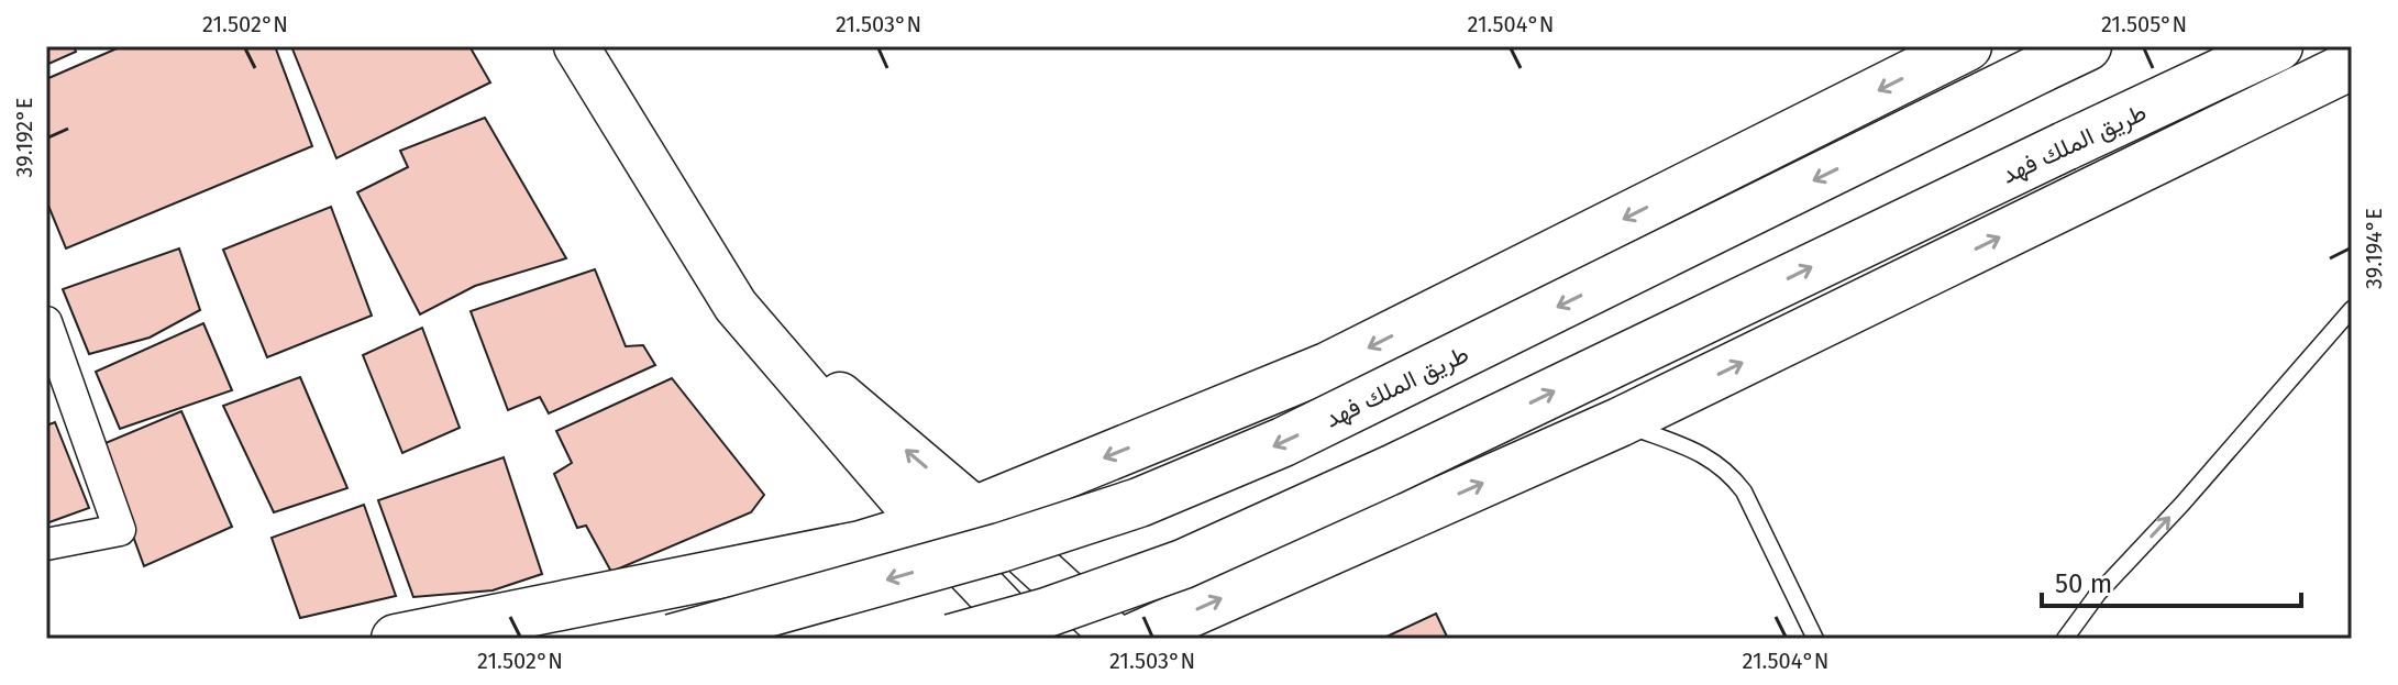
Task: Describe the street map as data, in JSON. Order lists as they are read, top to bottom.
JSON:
{
  "streets": {
    "main road": ["طريق الملك فهد"]
  },
  "scale_bar": "50 m",
  "coordinates": [
    "21.502°N",
    "21.503°N",
    "21.504°N",
    "21.505°N",
    "39.192°E",
    "39.194°E"
  ]
}
